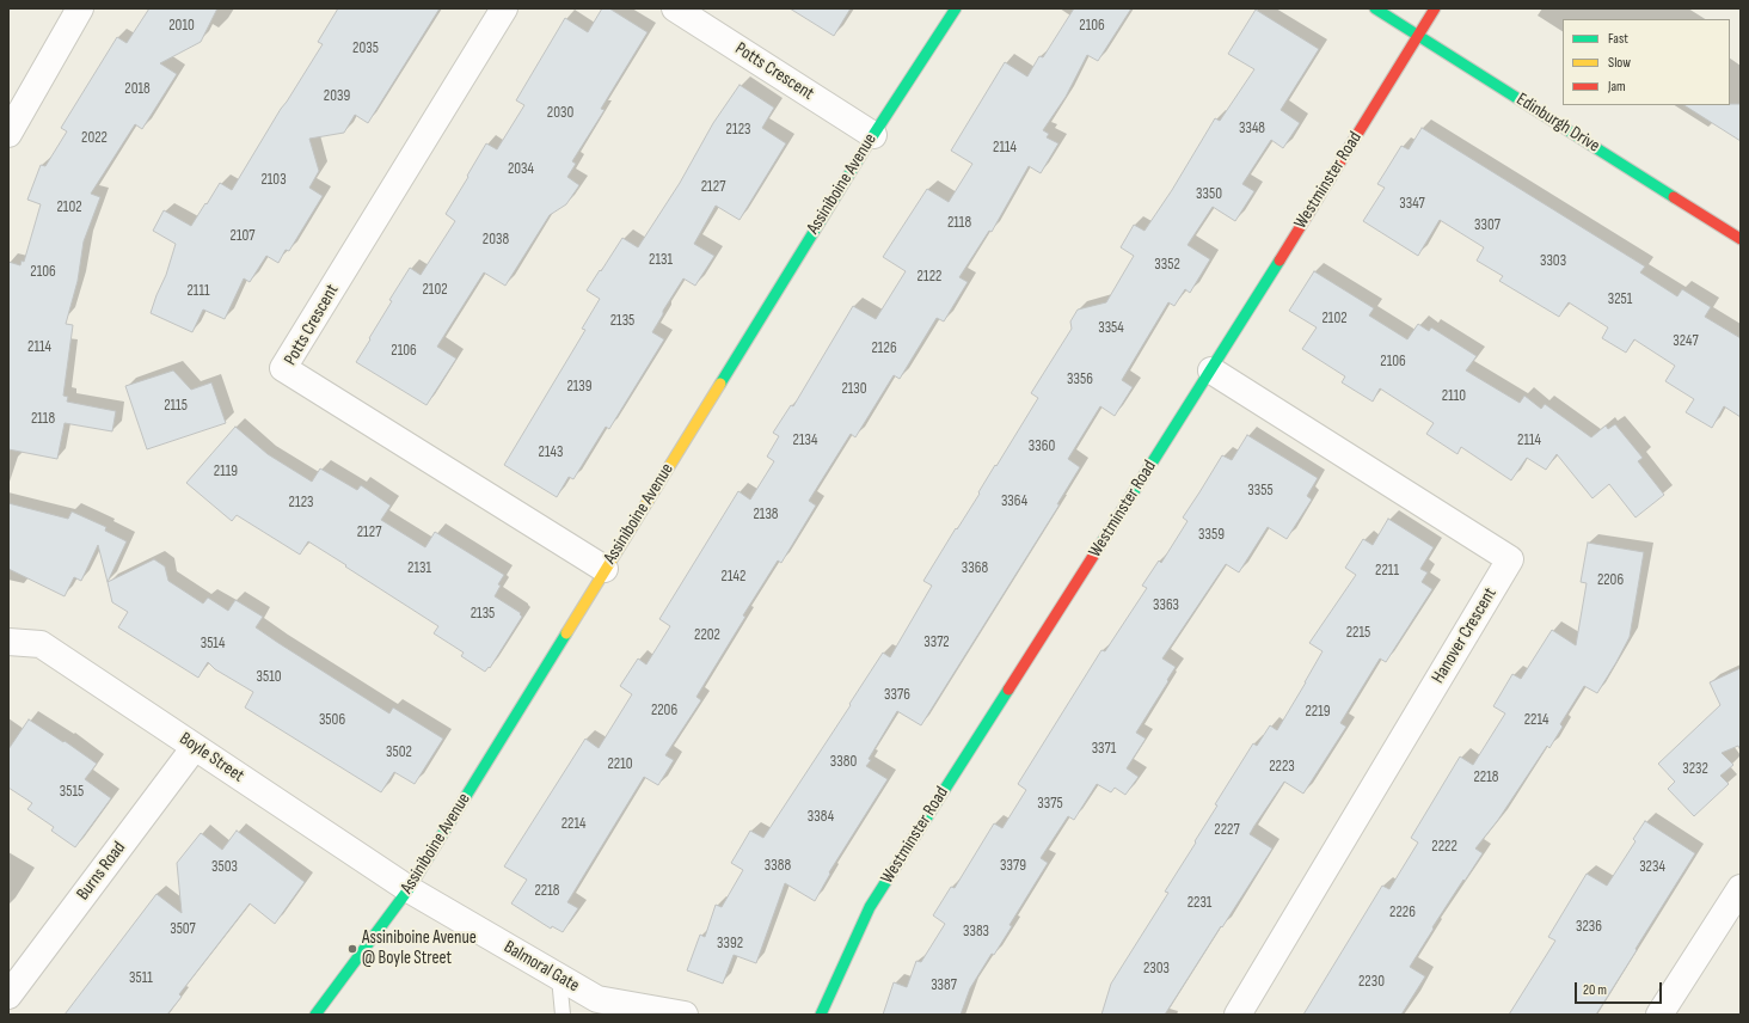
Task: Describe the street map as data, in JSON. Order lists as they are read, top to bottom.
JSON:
{
  "streets": {
    "street": [
      "Potts Crescent",
      "Edinburgh Drive",
      "Westminster Road",
      "Assiniboine Avenue",
      "Hanover Crescent",
      "Boyle Street",
      "Burns Road",
      "Balmoral Gate"
    ]
  },
  "crossings": [
    ["Potts Crescent", "Assiniboine Avenue"],
    ["Edinburgh Drive", "Westminster Road"],
    ["Westminster Road", "Hanover Crescent"],
    ["Assiniboine Avenue", "Boyle Street"],
    ["Assiniboine Avenue", "Balmoral Gate"],
    ["Boyle Street", "Burns Road"],
    ["Boyle Street", "Balmoral Gate"]
  ],
  "places": ["Assiniboine Avenue @ Boyle Street"],
  "house_numbers": [
    "2010",
    "2106",
    "2035",
    "2018",
    "2039",
    "2030",
    "3348",
    "2123",
    "2022",
    "2114",
    "2034",
    "2103",
    "2127",
    "3350",
    "3347",
    "2102",
    "2118",
    "3307",
    "2107",
    "2038",
    "2131",
    "3303",
    "3352",
    "2106",
    "2122",
    "2102",
    "2111",
    "3251",
    "2102",
    "2135",
    "3354",
    "3247",
    "2114",
    "2126",
    "2106",
    "2106",
    "3356",
    "2139",
    "2130",
    "2110",
    "2115",
    "2118",
    "2134",
    "2114",
    "3360",
    "2143",
    "2119",
    "3355",
    "3364",
    "2123",
    "2138",
    "2127",
    "3359",
    "2131",
    "3368",
    "2211",
    "2142",
    "2206",
    "3363",
    "2135",
    "2215",
    "2202",
    "3372",
    "3514",
    "3510",
    "3376",
    "2206",
    "2219",
    "3506",
    "2214",
    "3371",
    "3502",
    "3380",
    "2210",
    "2223",
    "3232",
    "2218",
    "3515",
    "3375",
    "3384",
    "2214",
    "2227",
    "2222",
    "3388",
    "3379",
    "3503",
    "3234",
    "2218",
    "2231",
    "2226",
    "3236",
    "3507",
    "3383",
    "3392",
    "2303",
    "3511",
    "2230",
    "3387"
  ],
  "legend": ["Fast", "Slow", "Jam"],
  "scale_bar": "20 m"
}
